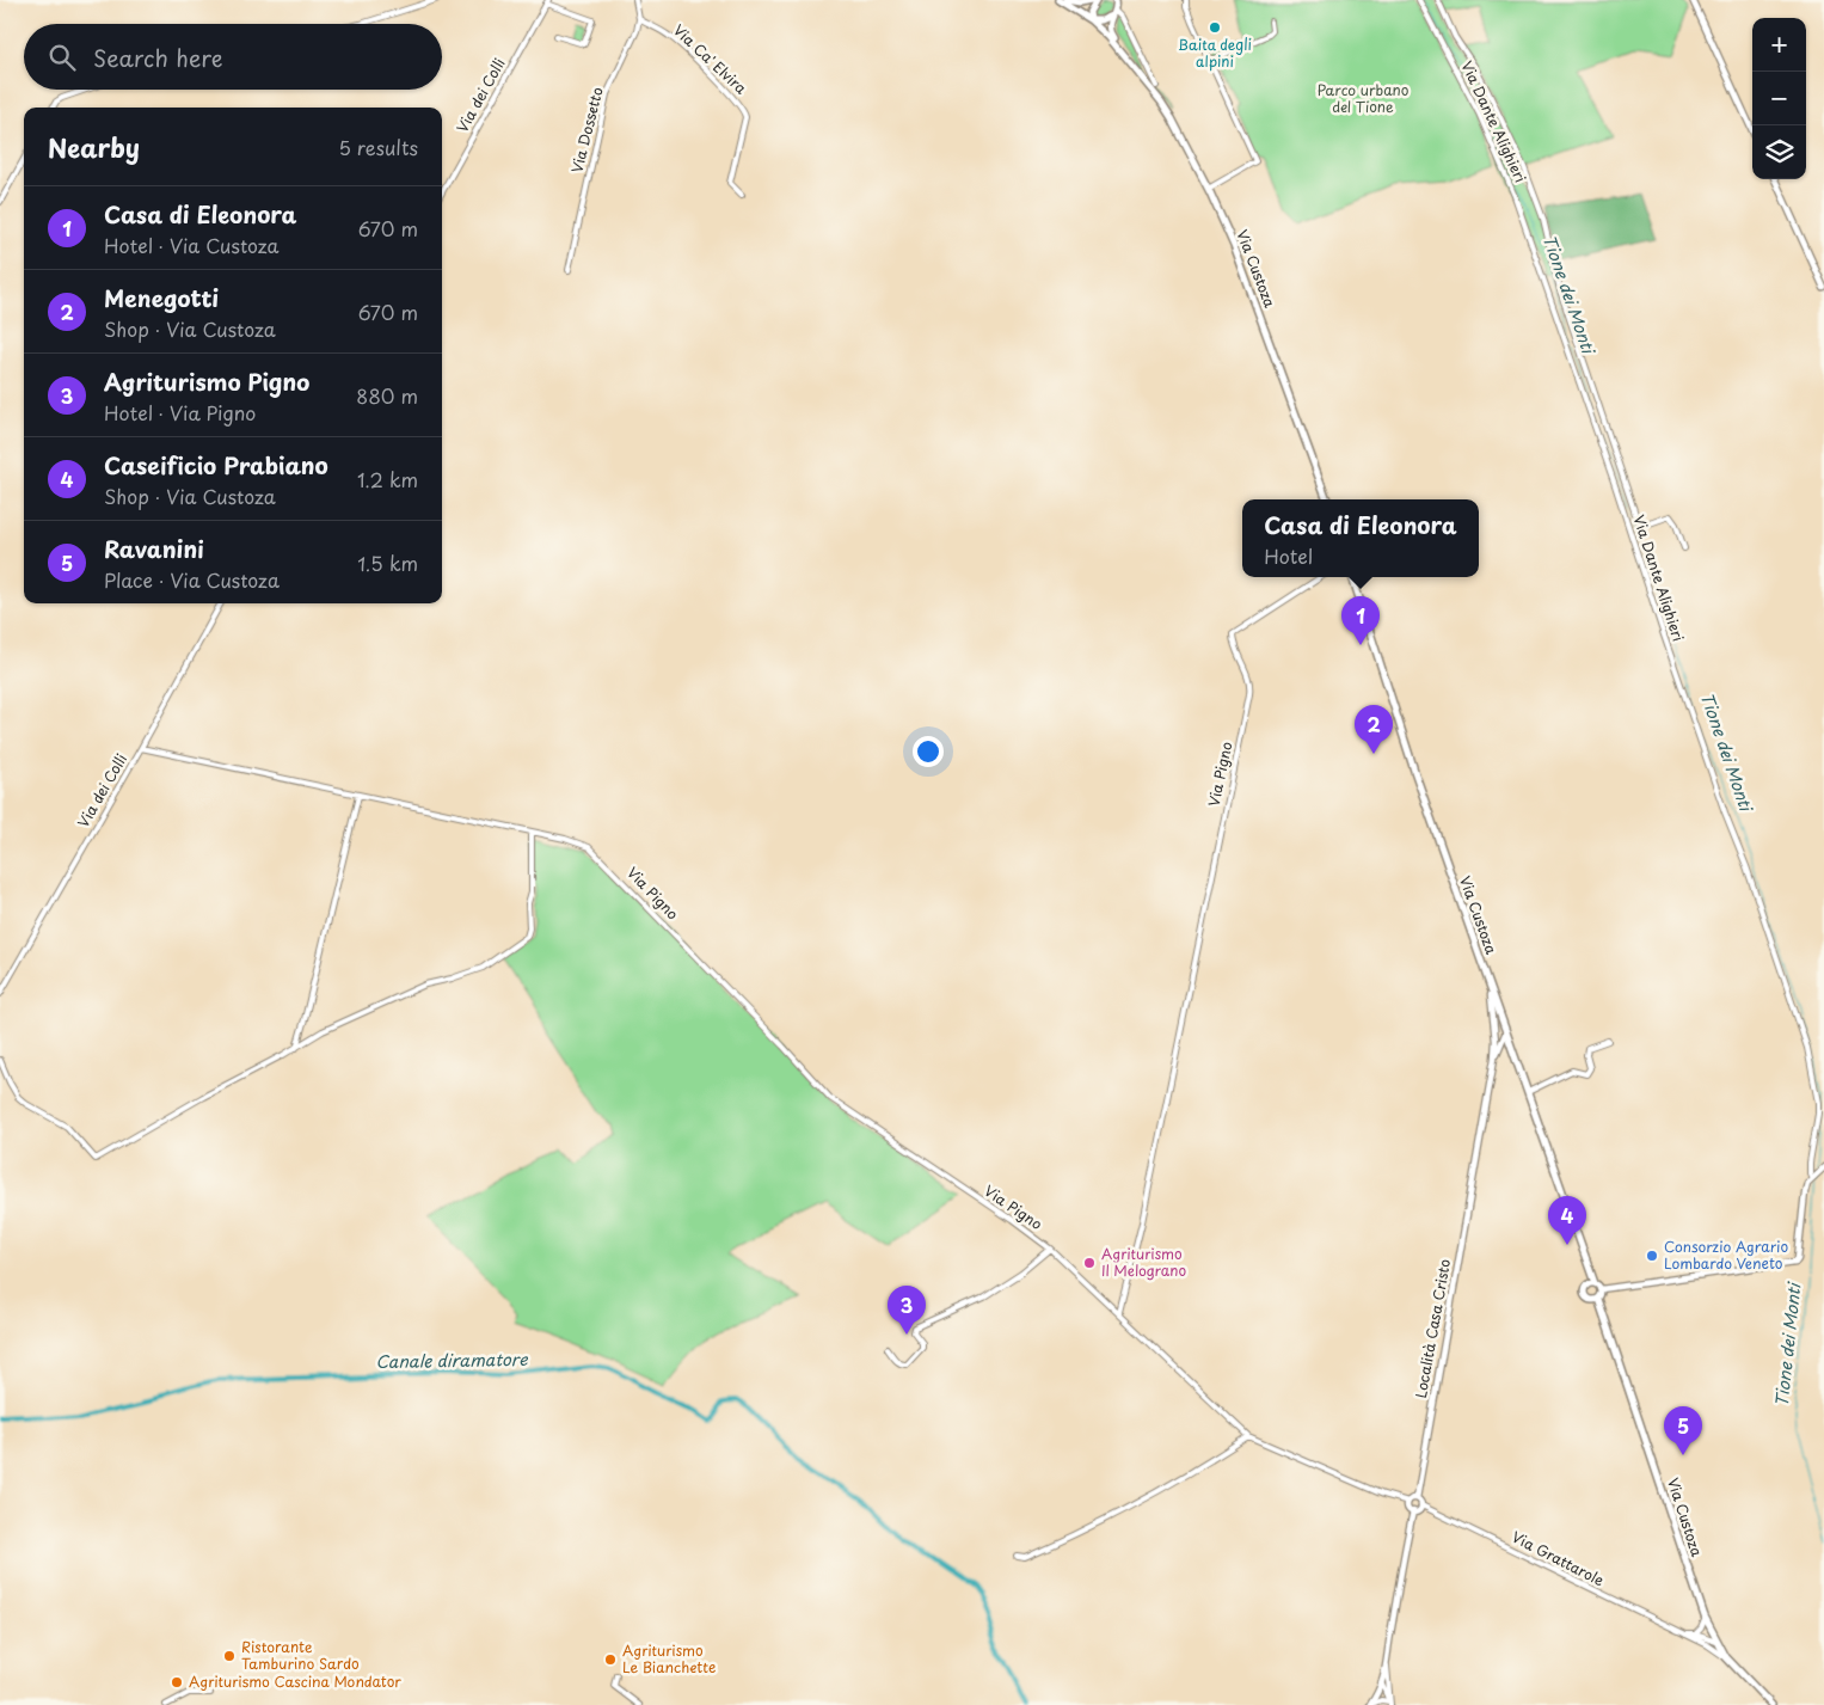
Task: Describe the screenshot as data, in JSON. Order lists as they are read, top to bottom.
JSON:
{
  "streets": {
    "main road": ["Via Custoza"],
    "street": [
      "Via Ca' Elvira",
      "Via dei Colli",
      "Via Dante Alighieri",
      "Via Dossetto",
      "Via Pigno",
      "Località Casa Cristo",
      "Via Grattarole"
    ]
  },
  "crossings": [
    ["Via Ca' Elvira", "Via Dossetto"],
    ["Via dei Colli", "Via Pigno"],
    ["Via Custoza", "Via Grattarole"],
    ["Via Pigno", "Località Casa Cristo"],
    ["Via Pigno", "Via Grattarole"],
    ["Località Casa Cristo", "Via Grattarole"]
  ],
  "water": ["Tione dei Monti", "Canale diramatore"],
  "parks": ["Parco urbano del Tione"],
  "places": [
    "Baita degli alpini",
    "Consorzio Agrario Lombardo Veneto",
    "Agriturismo Il Melograno",
    "Ristorante Tamburino Sardo",
    "Agriturismo Le Bianchette",
    "Agriturismo Cascina Mondator"
  ],
  "page": {
    "map_buttons": ["+", "−"],
    "search": "Search here",
    "heading": ["Nearby", "5 results"],
    "list": [
      {
        "mark": "1",
        "name": "Casa di Eleonora",
        "note": "Hotel · Via Custoza",
        "value": "670 m"
      },
      {
        "mark": "2",
        "name": "Menegotti",
        "note": "Shop · Via Custoza",
        "value": "670 m"
      },
      {
        "mark": "3",
        "name": "Agriturismo Pigno",
        "note": "Hotel · Via Pigno",
        "value": "880 m"
      },
      {
        "mark": "4",
        "name": "Caseificio Prabiano",
        "note": "Shop · Via Custoza",
        "value": "1.2 km"
      },
      {
        "mark": "5",
        "name": "Ravanini",
        "note": "Place · Via Custoza",
        "value": "1.5 km"
      }
    ],
    "popup": ["Casa di Eleonora", "Hotel"],
    "pins": [
      "1",
      "2",
      "4",
      "3",
      "5"
    ]
  }
}
